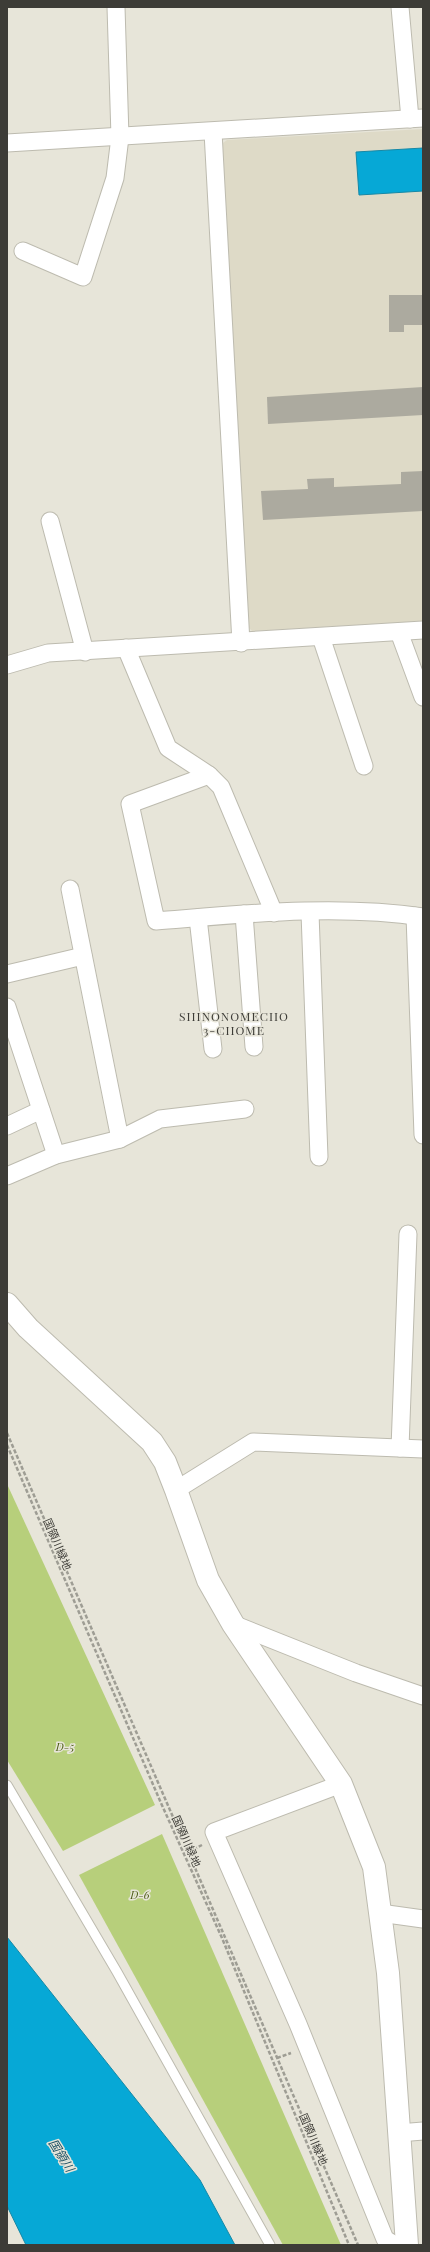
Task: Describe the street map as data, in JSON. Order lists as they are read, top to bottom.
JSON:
{
  "streets": {
    "path": ["国領川緑地"]
  },
  "districts": ["SHINONOMECHO 3-CHOME"],
  "water": ["国領川"],
  "parks": ["D-5", "D-6"]
}
